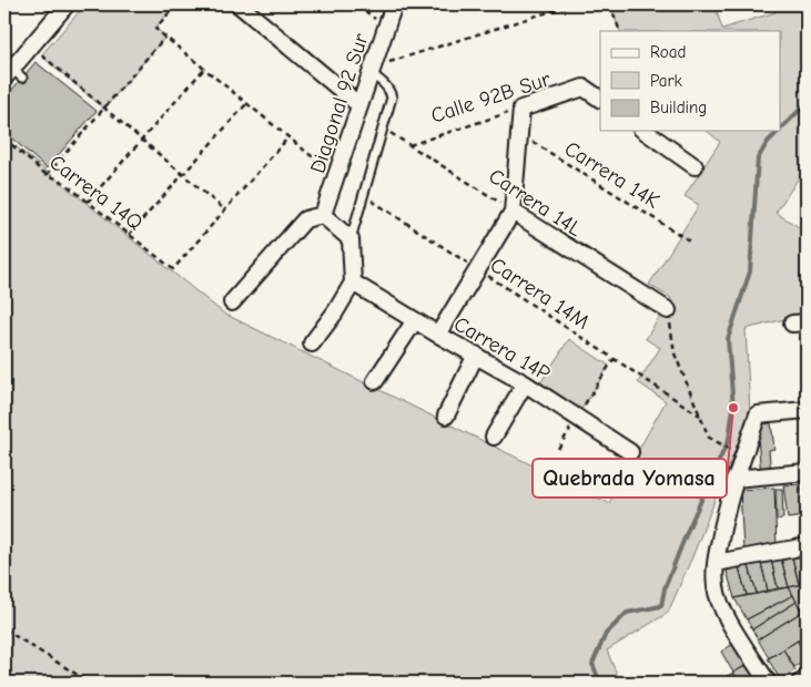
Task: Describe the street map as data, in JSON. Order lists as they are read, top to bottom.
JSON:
{
  "streets": {
    "street": [
      "Calle 92B Sur",
      "Diagonal 92 Sur",
      "Carrera 14L",
      "Carrera 14P"
    ],
    "path": ["Carrera 14K", "Carrera 14Q", "Carrera 14M"]
  },
  "crossings": [
    ["Calle 92B Sur", "Carrera 14L"]
  ],
  "places": ["Quebrada Yomasa"],
  "legend": ["Road", "Park", "Building"]
}
